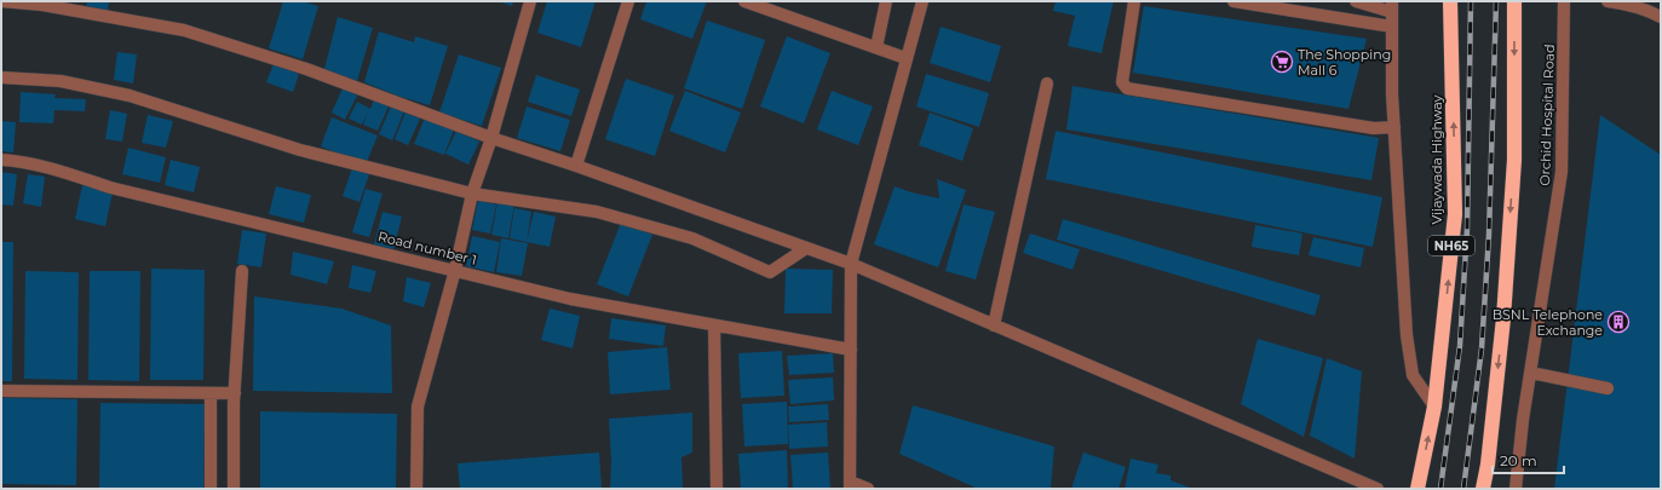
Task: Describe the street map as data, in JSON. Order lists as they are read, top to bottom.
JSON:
{
  "streets": {
    "highway": ["Vijaywada Highway", "NH65"],
    "street": ["Orchid Hospital Road", "Road number 1"]
  },
  "places": {
    "supermarket": ["The Shopping Mall 6"],
    "building": ["BSNL Telephone Exchange"]
  },
  "scale_bar": "20 m"
}
